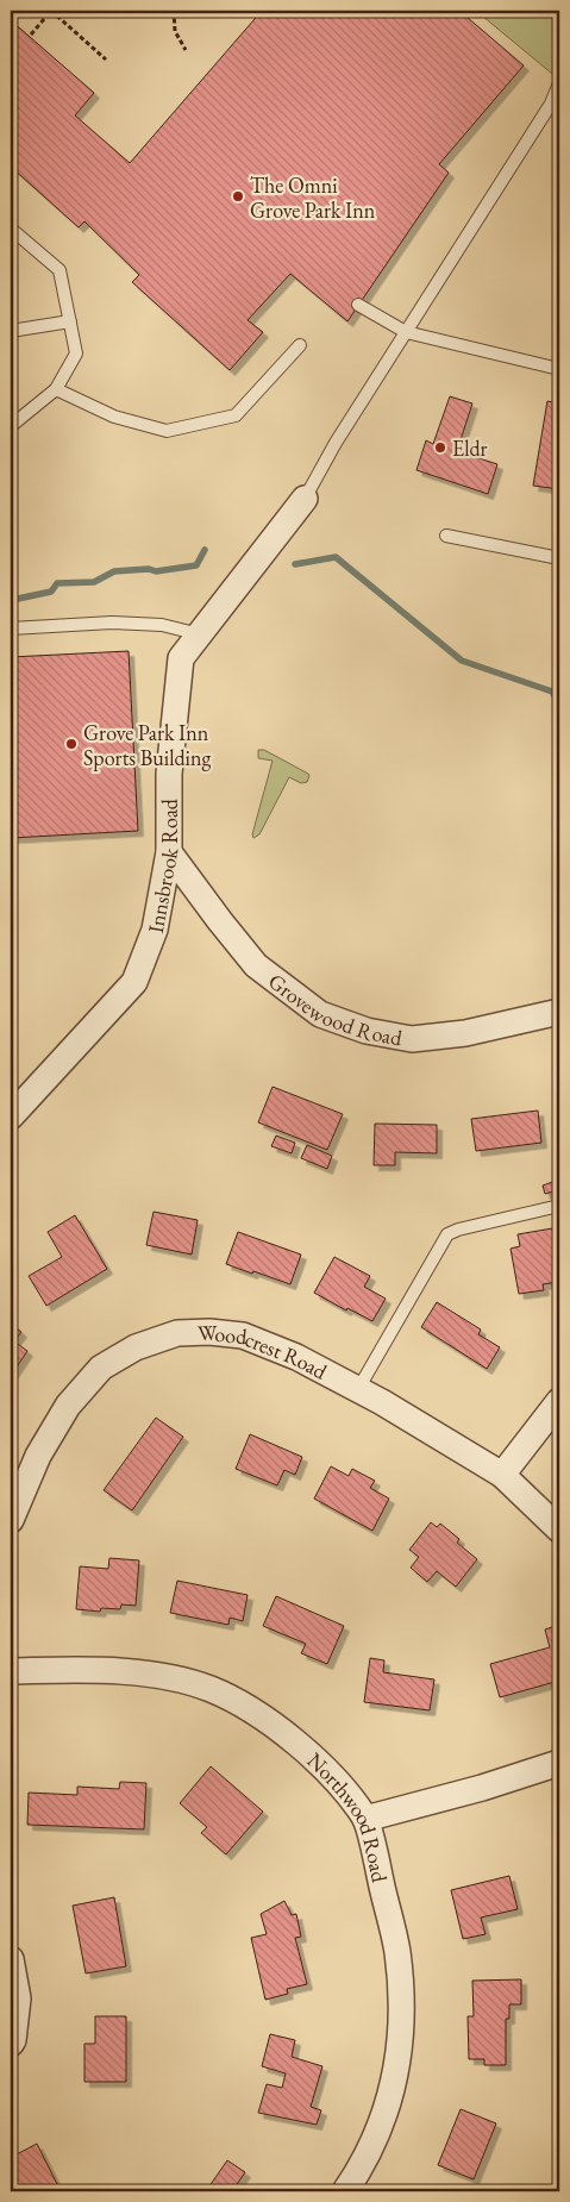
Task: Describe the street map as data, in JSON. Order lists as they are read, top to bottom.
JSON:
{
  "streets": {
    "street": [
      "Innsbrook Road",
      "Grovewood Road",
      "Woodcrest Road",
      "Northwood Road"
    ]
  },
  "crossings": [
    ["Innsbrook Road", "Grovewood Road"]
  ],
  "places": ["The Omni Grove Park Inn", "Eldr", "Grove Park Inn Sports Building"]
}
